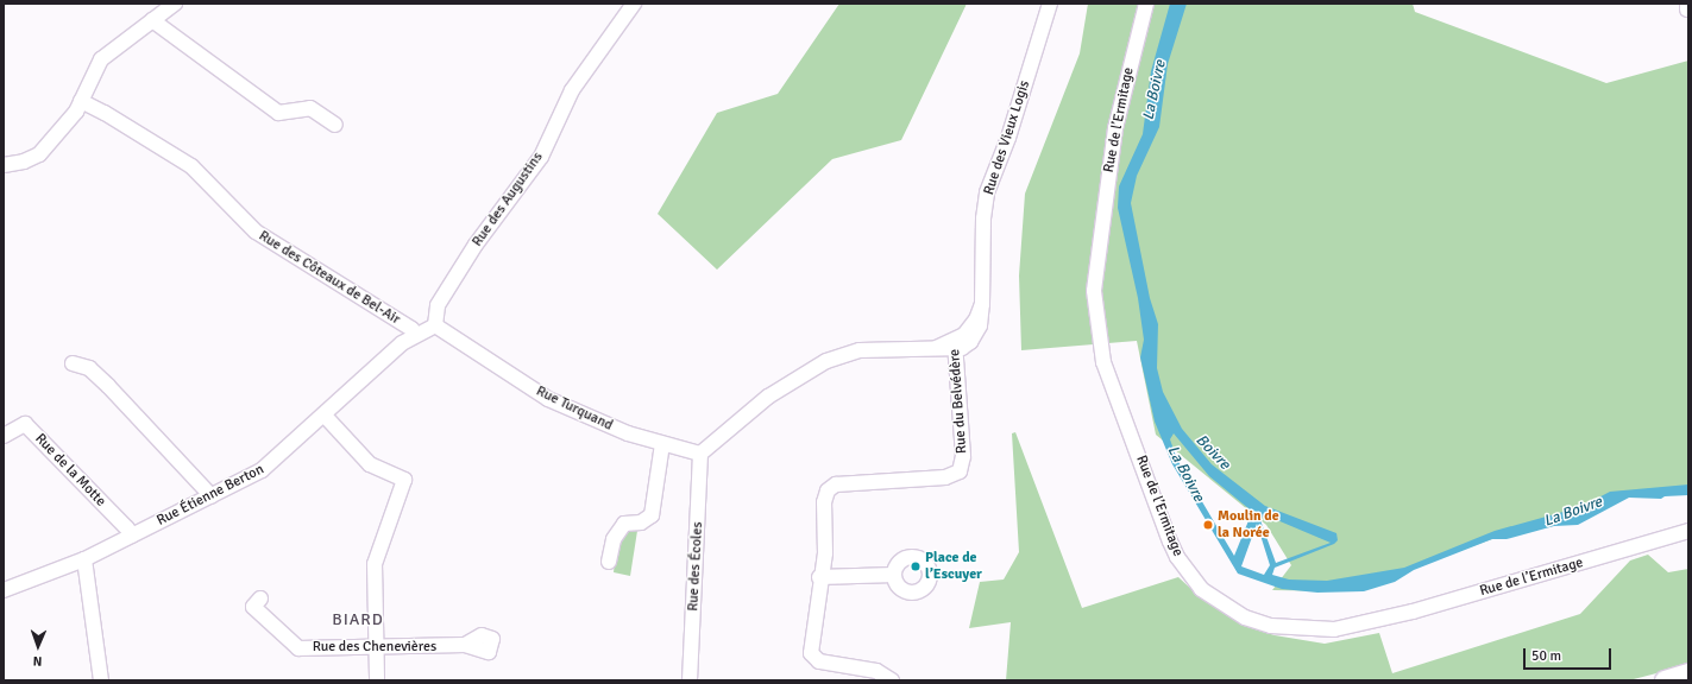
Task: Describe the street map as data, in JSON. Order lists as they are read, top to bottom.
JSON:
{
  "streets": {
    "street": [
      "Rue de l’Ermitage",
      "Rue des Vieux Logis",
      "Rue des Augustins",
      "Rue des Côteaux de Bel-Air",
      "Rue du Belvédère",
      "Rue Turquand",
      "Rue de la Motte",
      "Rue Étienne Berton",
      "Rue des Écoles",
      "Rue des Chenevières"
    ]
  },
  "crossings": [
    ["Rue des Vieux Logis", "Rue du Belvédère"],
    ["Rue des Augustins", "Rue Turquand"],
    ["Rue des Augustins", "Rue Étienne Berton"],
    ["Rue des Côteaux de Bel-Air", "Rue Étienne Berton"],
    ["Rue Turquand", "Rue Étienne Berton"],
    ["Rue Turquand", "Rue des Écoles"],
    ["Rue de la Motte", "Rue Étienne Berton"]
  ],
  "districts": ["BIARD"],
  "water": ["La Boivre", "Boivre"],
  "places": ["Moulin de la Norée", "Place de l’Escuyer"],
  "scale_bar": "50 m",
  "north": "bottom"
}
